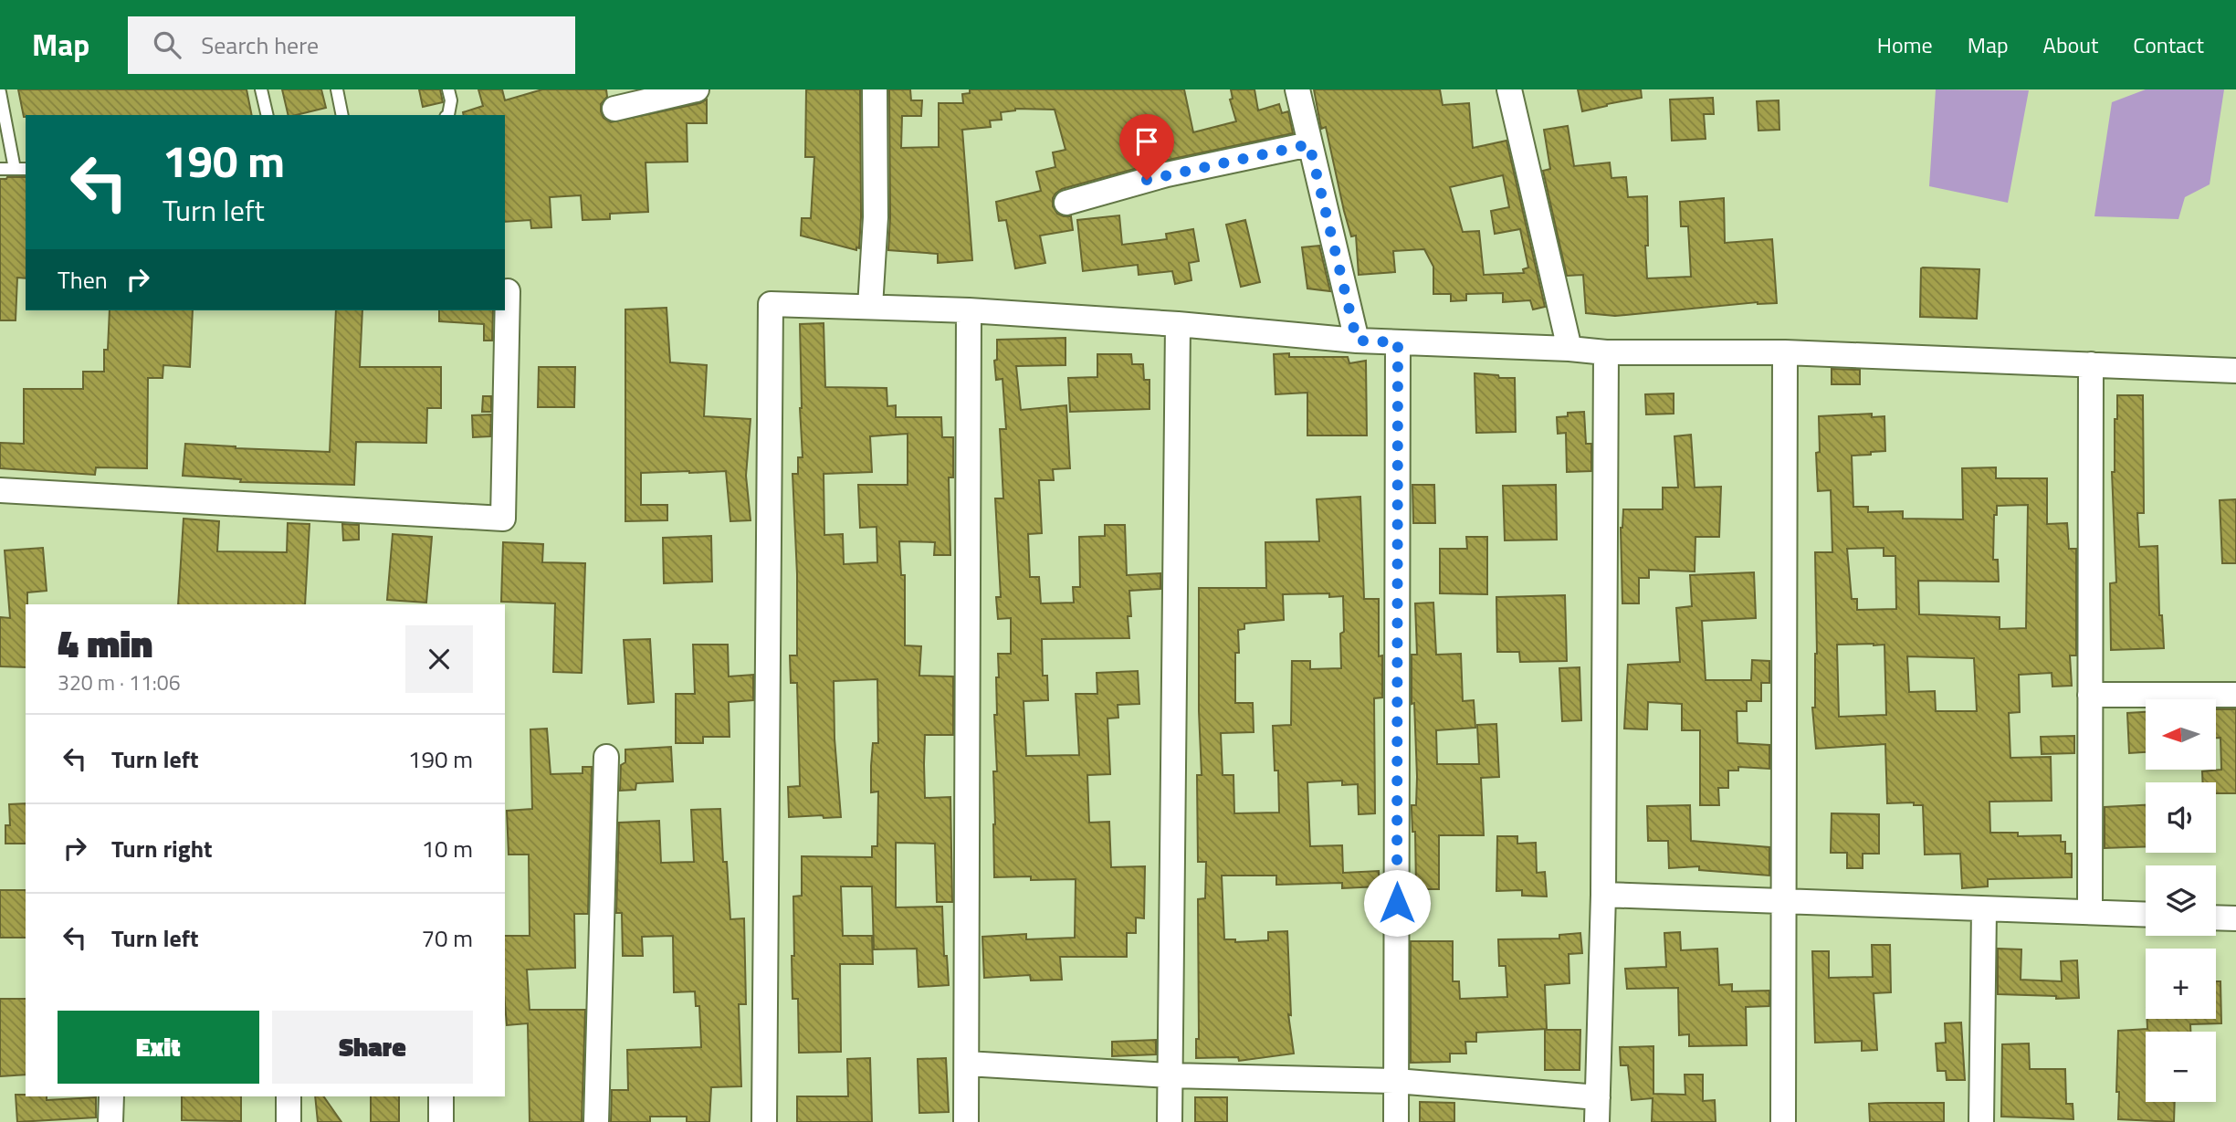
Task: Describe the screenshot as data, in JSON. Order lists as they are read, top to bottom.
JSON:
{
  "north": "left",
  "page": {
    "header": "Map",
    "search": "Search here",
    "nav": [
      "Home",
      "Map",
      "About",
      "Contact"
    ],
    "turn": ["190 m", "Turn left"],
    "then": "Then",
    "heading": ["4 min", "320 m · 11:06"],
    "map_buttons": ["+", "−"],
    "list": [
      {
        "name": "Turn left",
        "value": "190 m"
      },
      {
        "name": "Turn right",
        "value": "10 m"
      },
      {
        "name": "Turn left",
        "value": "70 m"
      }
    ],
    "buttons": ["Exit", "Share"]
  }
}
